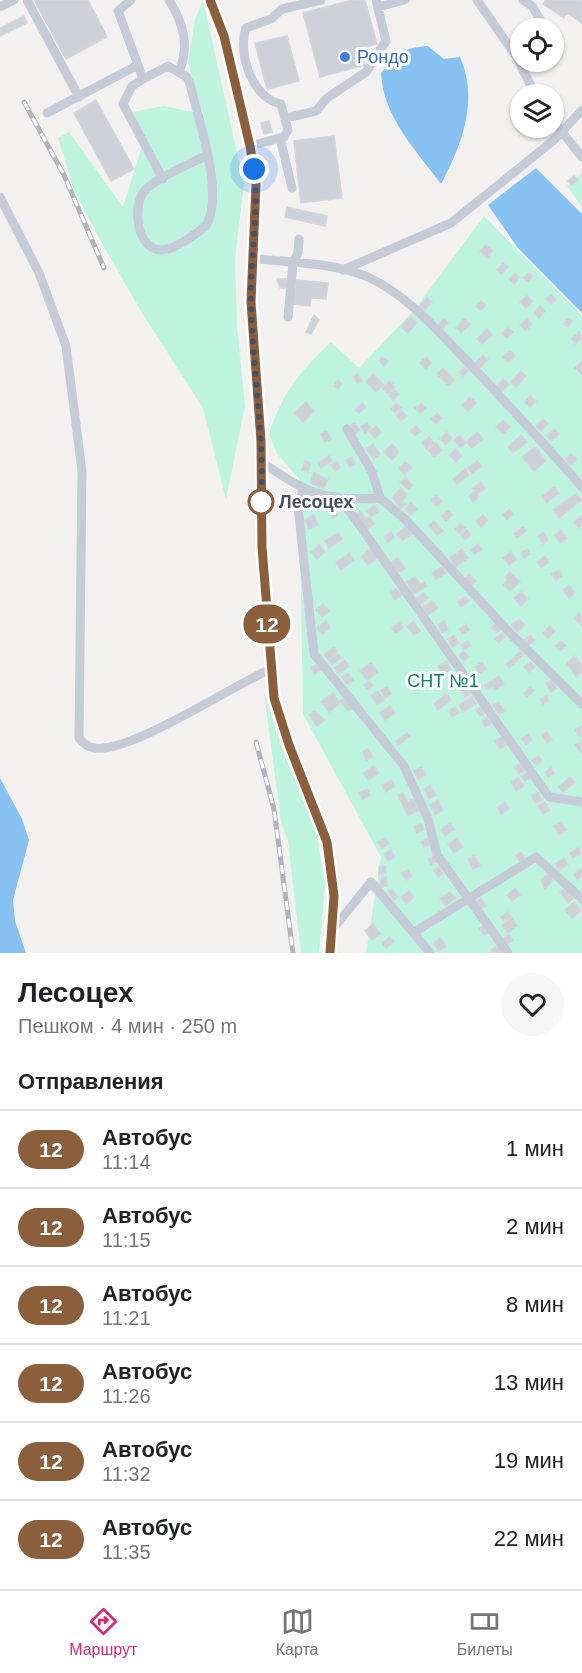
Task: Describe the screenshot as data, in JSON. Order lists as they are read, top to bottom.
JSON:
{
  "parks": ["СНТ №1"],
  "places": ["Рондо", "Лесоцех"],
  "lines": ["bus line 12"],
  "page": {
    "on_map": "12",
    "heading": [
      ["Лесоцех", "Пешком · 4 мин · 250 m"],
      "Отправления"
    ],
    "list": [
      {
        "mark": "12",
        "name": "Автобус",
        "note": "11:14",
        "value": "1 мин"
      },
      {
        "mark": "12",
        "name": "Автобус",
        "note": "11:15",
        "value": "2 мин"
      },
      {
        "mark": "12",
        "name": "Автобус",
        "note": "11:21",
        "value": "8 мин"
      },
      {
        "mark": "12",
        "name": "Автобус",
        "note": "11:26",
        "value": "13 мин"
      },
      {
        "mark": "12",
        "name": "Автобус",
        "note": "11:32",
        "value": "19 мин"
      },
      {
        "mark": "12",
        "name": "Автобус",
        "note": "11:35",
        "value": "22 мин"
      }
    ],
    "tabs": ["Маршрут", "Карта", "Билеты"]
  }
}
